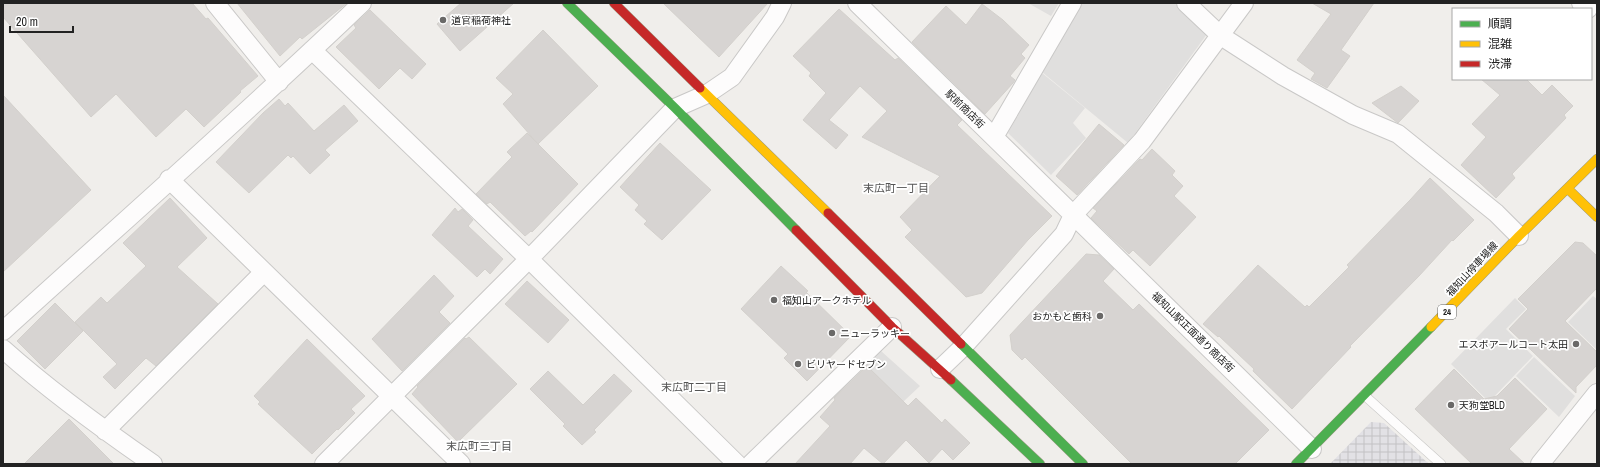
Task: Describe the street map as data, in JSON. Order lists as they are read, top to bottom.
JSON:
{
  "streets": {
    "street": [
      "駅前商店街",
      "福知山停車場線",
      "24",
      "福知山駅正面通り商店街"
    ]
  },
  "crossings": [
    ["駅前商店街", "福知山駅正面通り商店街"],
    ["福知山停車場線", "福知山駅正面通り商店街"]
  ],
  "districts": ["末広町一丁目", "末広町二丁目", "末広町三丁目"],
  "places": [
    "道官稲荷神社",
    "福知山アークホテル",
    "おかもと歯科",
    "ニューラッキー",
    "エスポアールコート太田",
    "ビリヤードセブン",
    "天狗堂BLD"
  ],
  "legend": ["順調", "混雑", "渋滞"],
  "scale_bar": "20 m"
}
